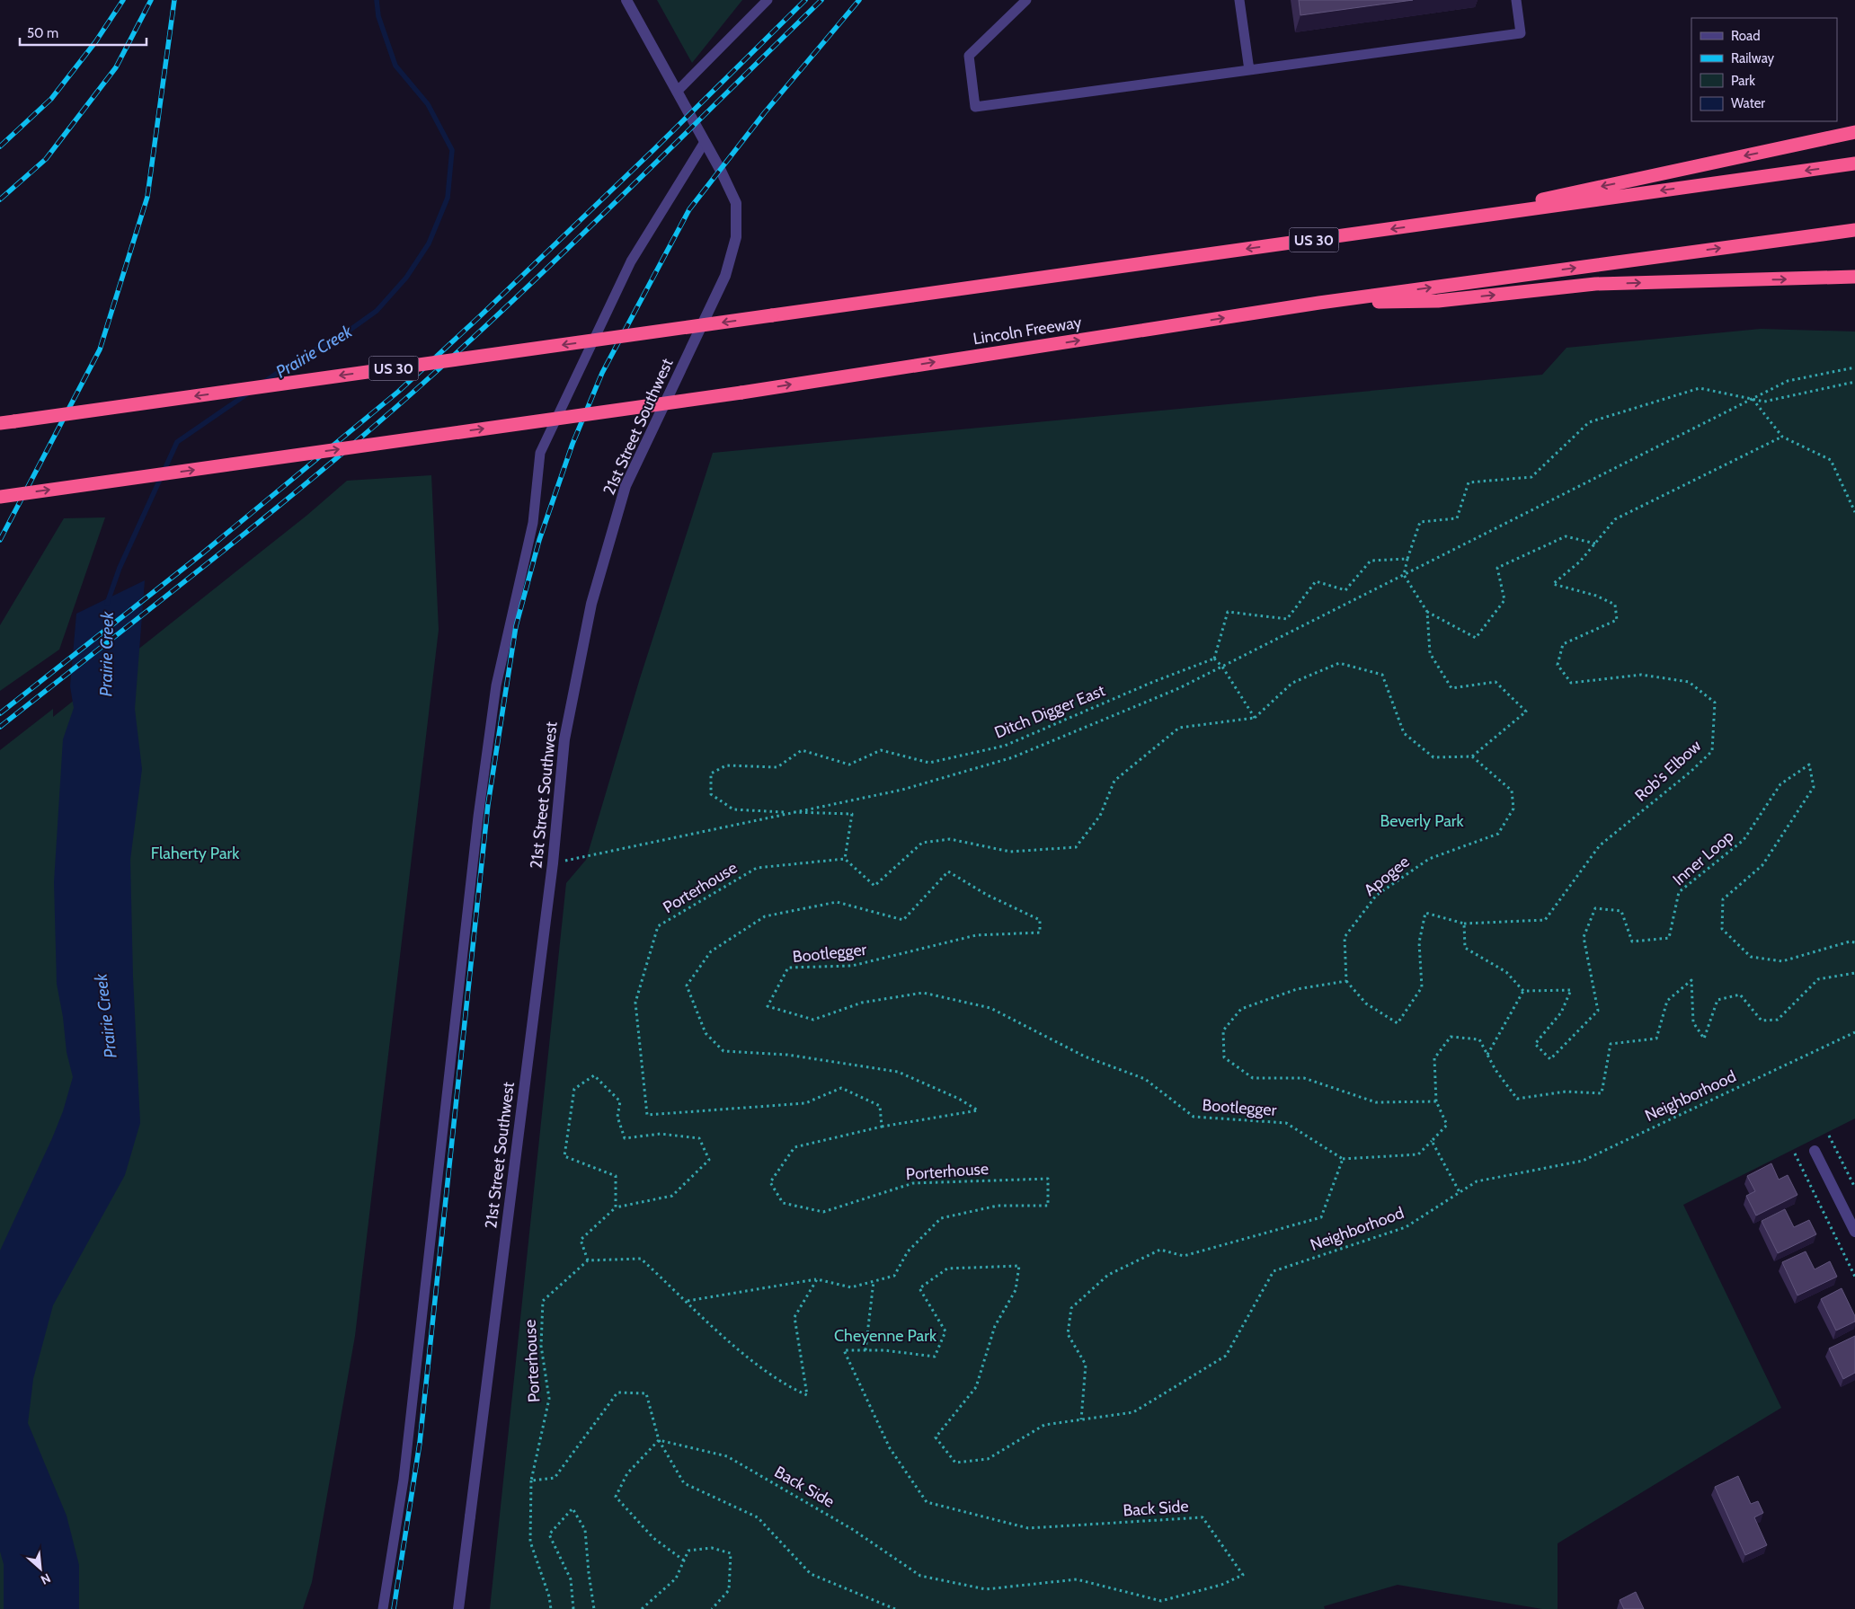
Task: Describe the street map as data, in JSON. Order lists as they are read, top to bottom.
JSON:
{
  "streets": {
    "highway": ["US 30", "Lincoln Freeway"],
    "street": ["21st Street Southwest"],
    "path": [
      "Ditch Digger East",
      "Rob's Elbow",
      "Inner Loop",
      "Apogee",
      "Porterhouse",
      "Bootlegger",
      "Neighborhood",
      "Back Side"
    ]
  },
  "crossings": [
    ["Porterhouse", "Bootlegger"],
    ["Neighborhood", "Back Side"]
  ],
  "water": ["Prairie Creek"],
  "parks": ["Beverly Park", "Flaherty Park", "Cheyenne Park"],
  "legend": [
    "Road",
    "Railway",
    "Park",
    "Water"
  ],
  "scale_bar": "50 m",
  "north": "bottom right"
}
